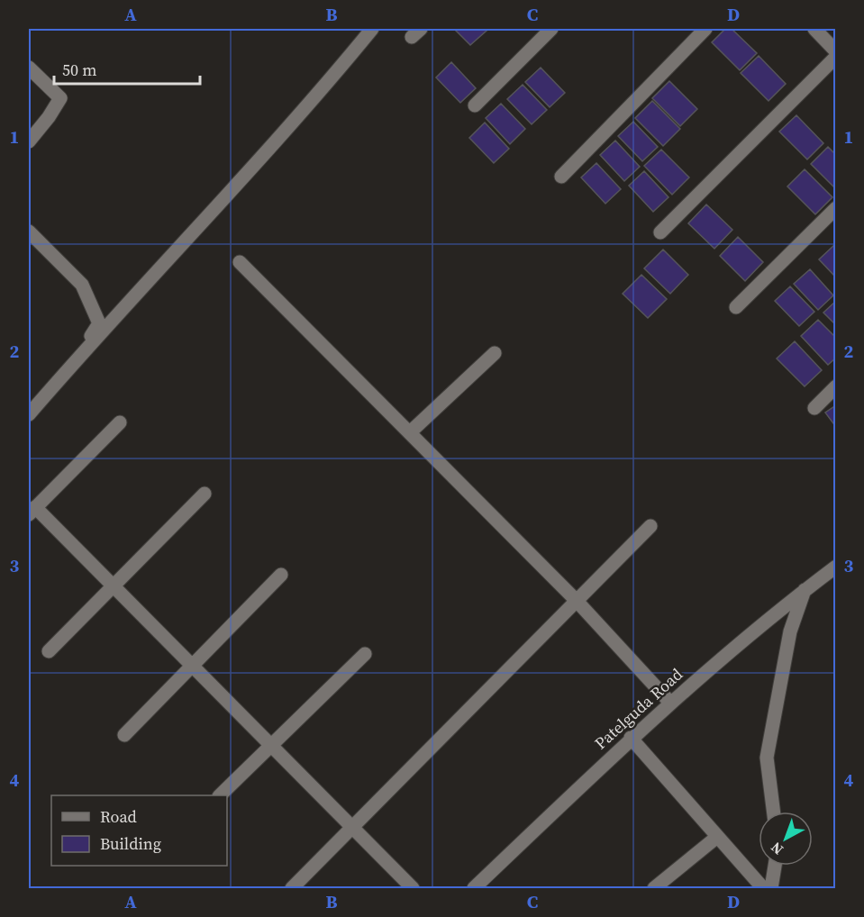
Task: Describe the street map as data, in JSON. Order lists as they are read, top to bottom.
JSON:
{
  "streets": {
    "street": ["Patelguda Road"]
  },
  "legend": ["Road", "Building"],
  "scale_bar": "50 m",
  "north": "bottom left",
  "grid": {
    "columns": [
      "A",
      "B",
      "C",
      "D"
    ],
    "rows": [
      "1",
      "2",
      "3",
      "4"
    ]
  }
}
